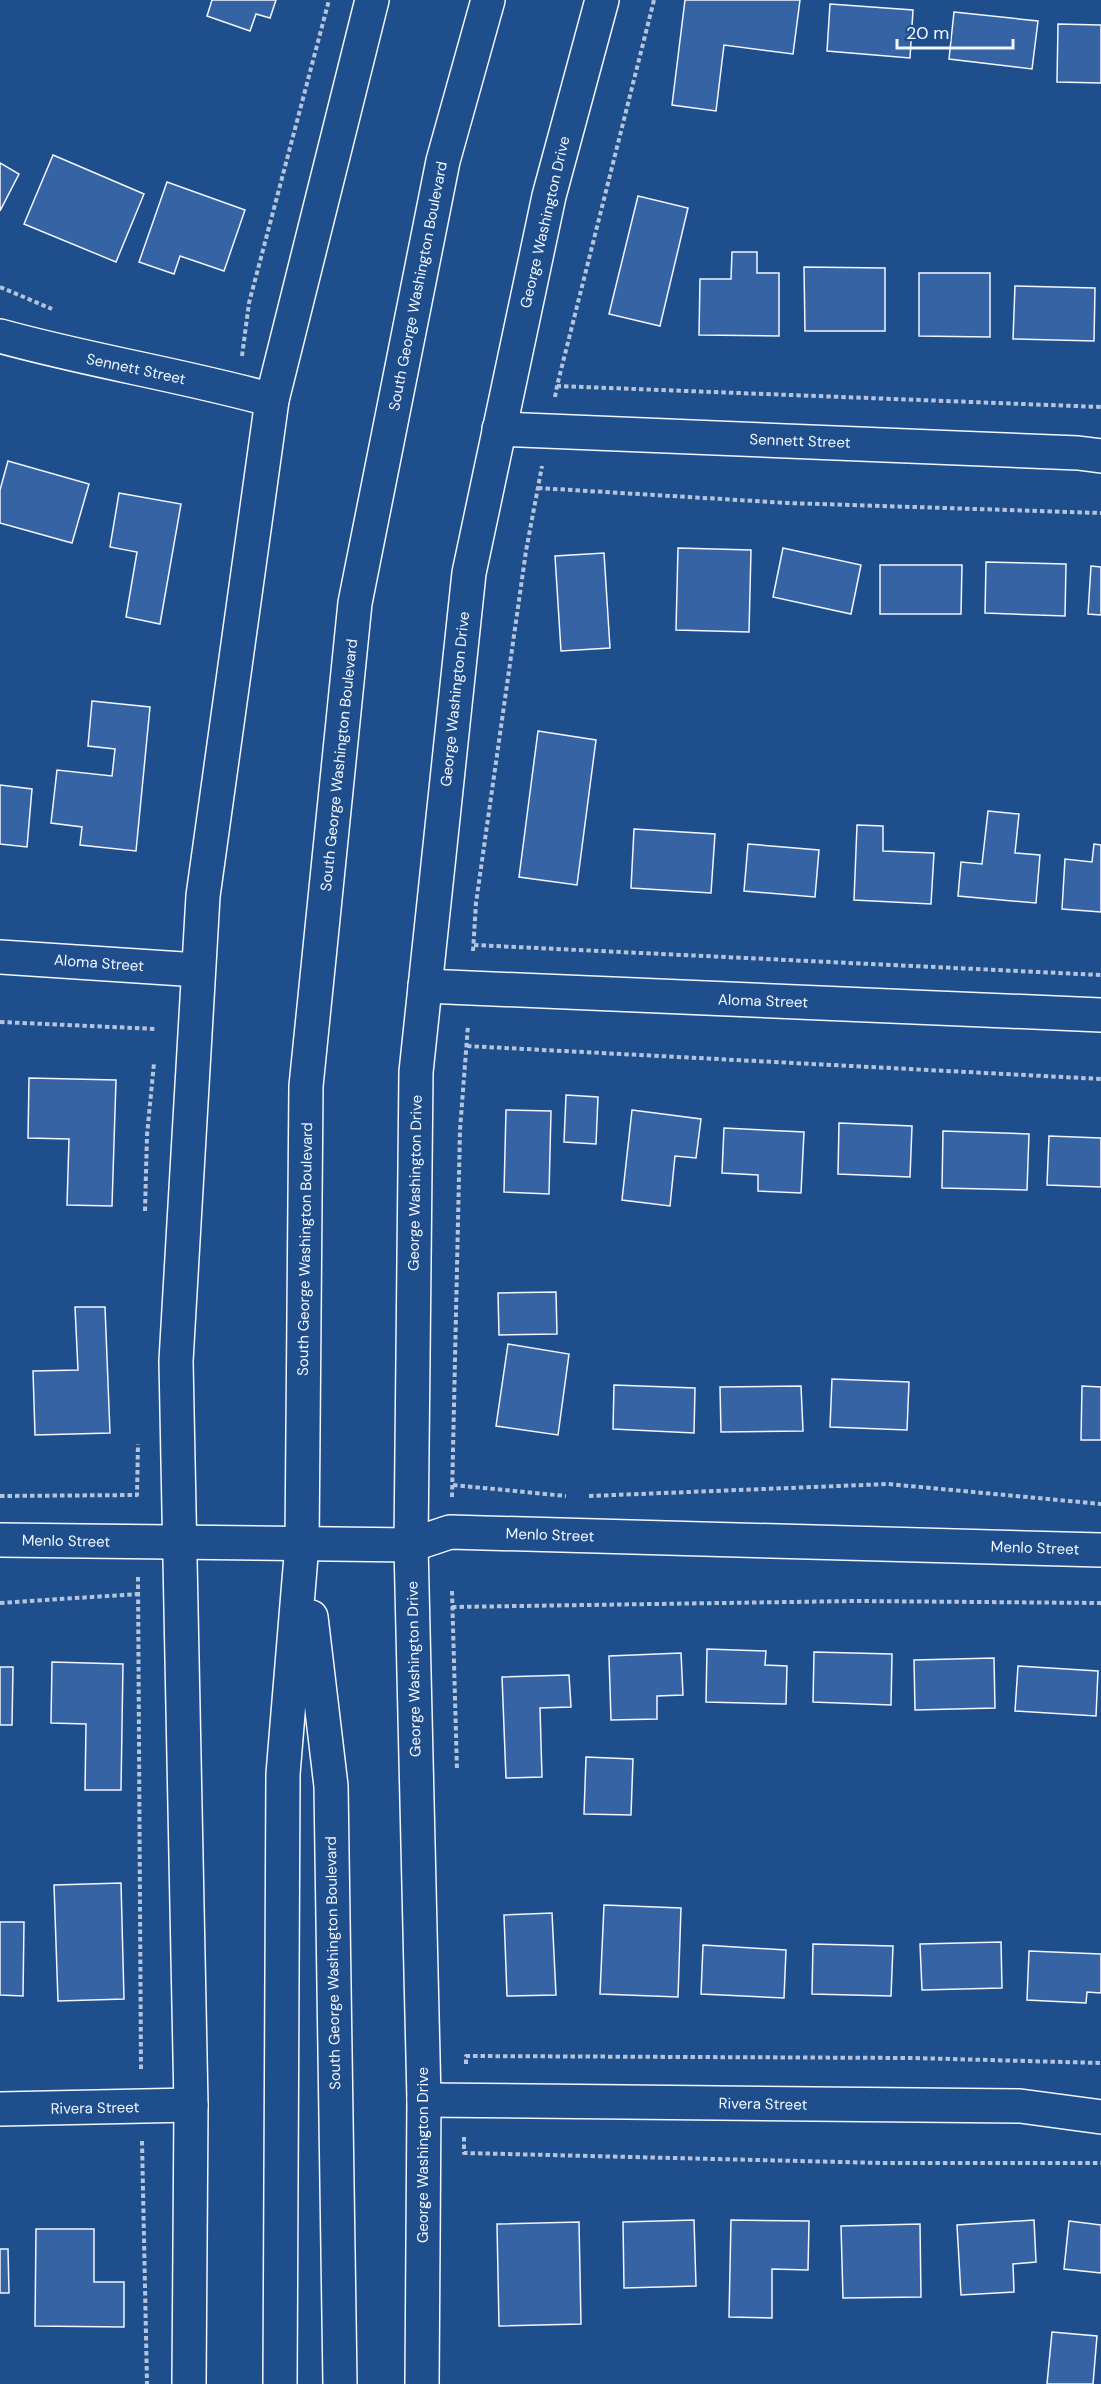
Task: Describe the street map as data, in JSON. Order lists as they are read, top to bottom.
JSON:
{
  "streets": {
    "street": [
      "George Washington Drive",
      "South George Washington Boulevard",
      "Sennett Street",
      "Aloma Street",
      "Menlo Street",
      "Rivera Street"
    ]
  },
  "crossings": [
    ["George Washington Drive", "Sennett Street"],
    ["George Washington Drive", "Aloma Street"],
    ["George Washington Drive", "Menlo Street"],
    ["George Washington Drive", "Rivera Street"],
    ["South George Washington Boulevard", "Menlo Street"]
  ],
  "scale_bar": "20 m"
}
